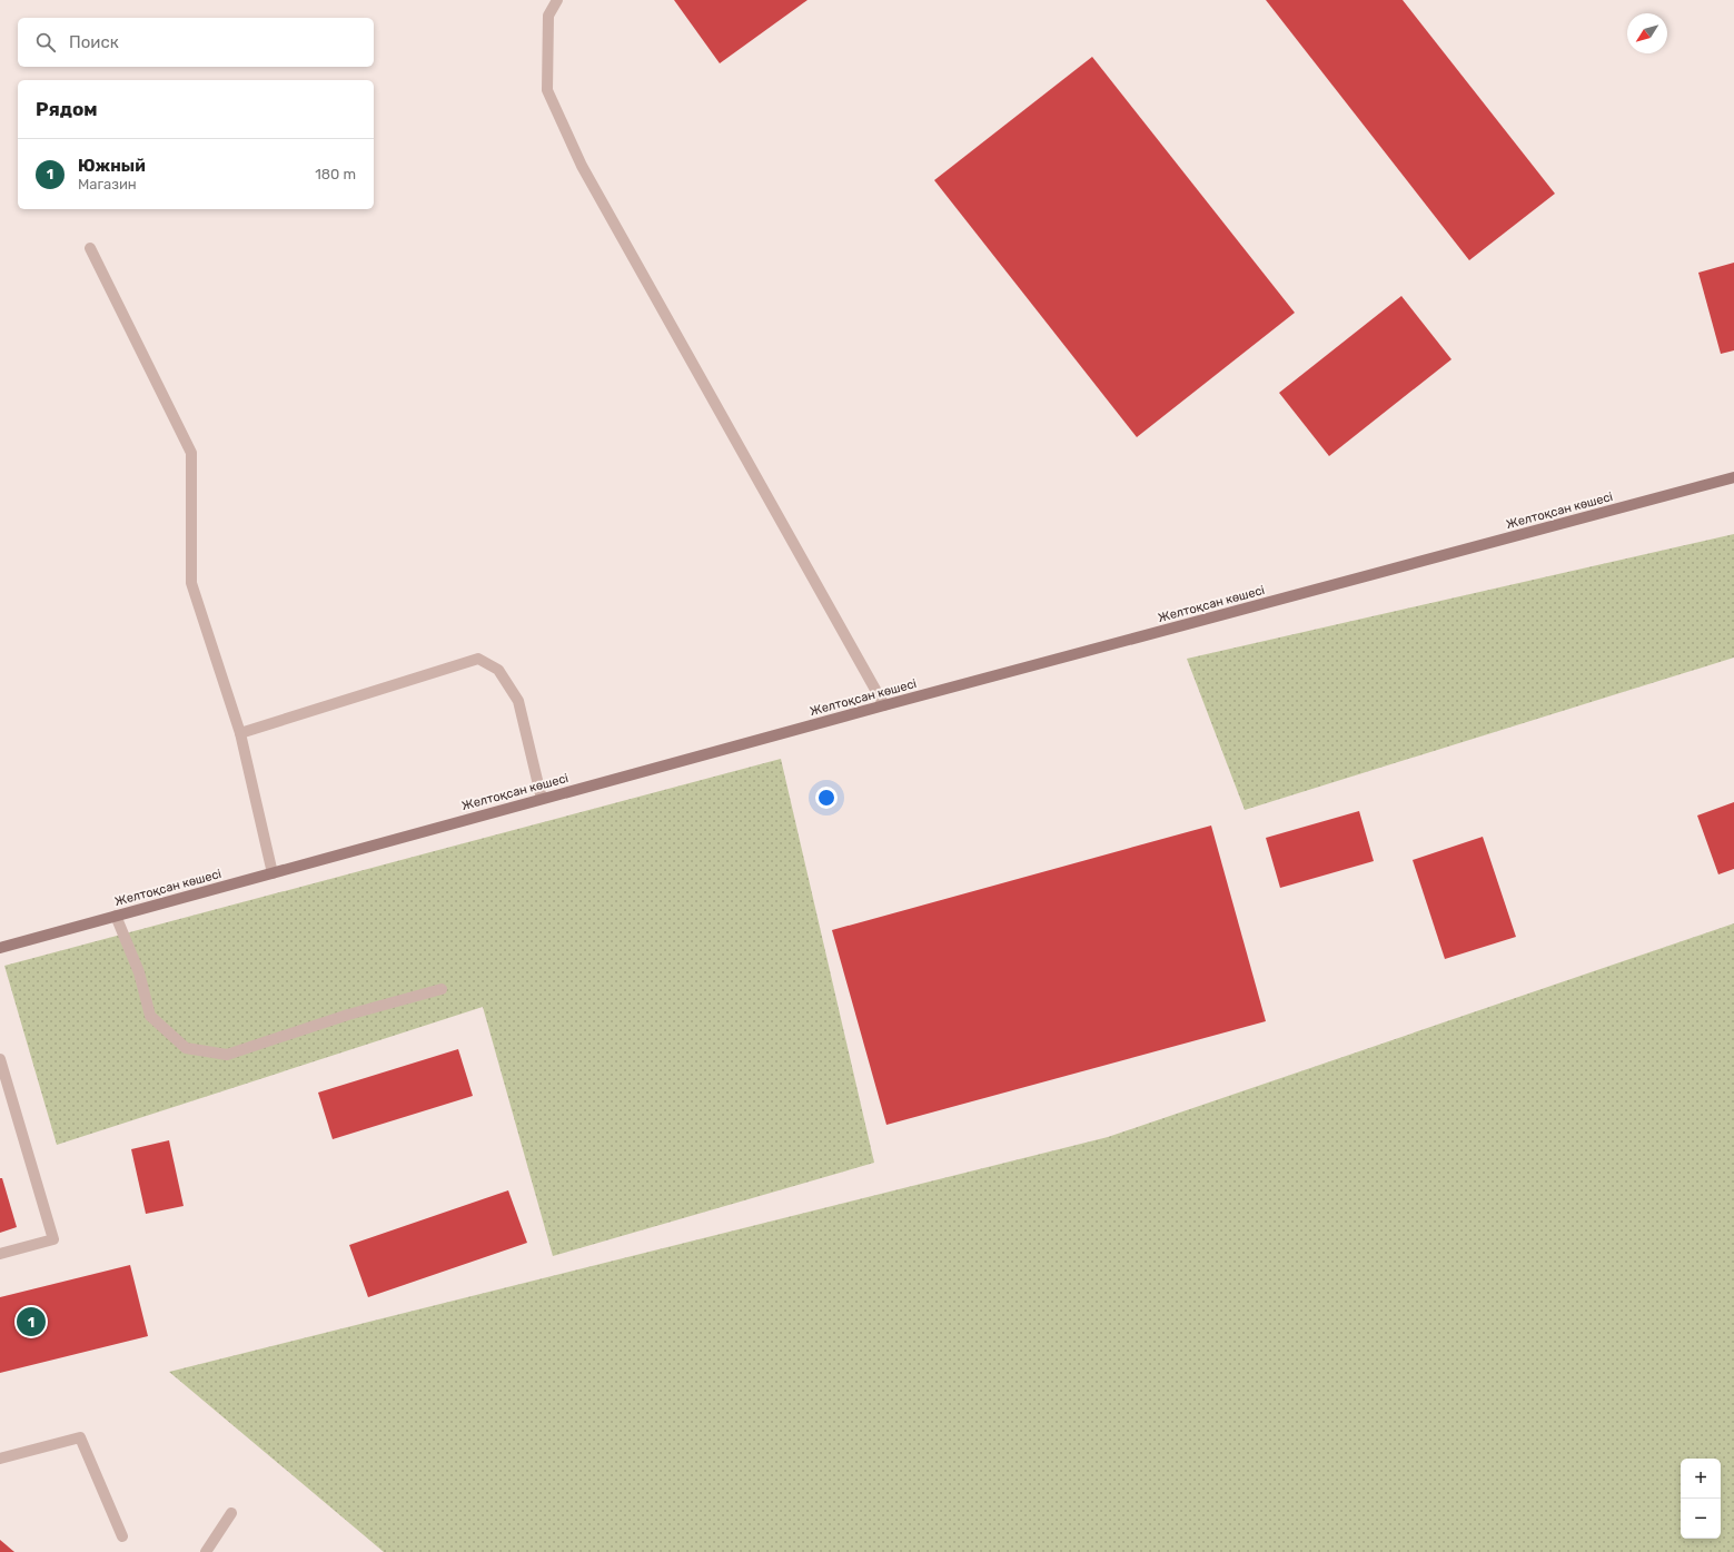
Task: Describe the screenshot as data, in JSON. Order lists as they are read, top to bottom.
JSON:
{
  "streets": {
    "main road": ["Желтоқсан көшесі"]
  },
  "north": "bottom left",
  "page": {
    "search": "Поиск",
    "heading": "Рядом",
    "list": [
      {
        "mark": "1",
        "name": "Южный",
        "note": "Магазин",
        "value": "180 m"
      }
    ],
    "pins": "1",
    "map_buttons": ["+", "−"]
  }
}
